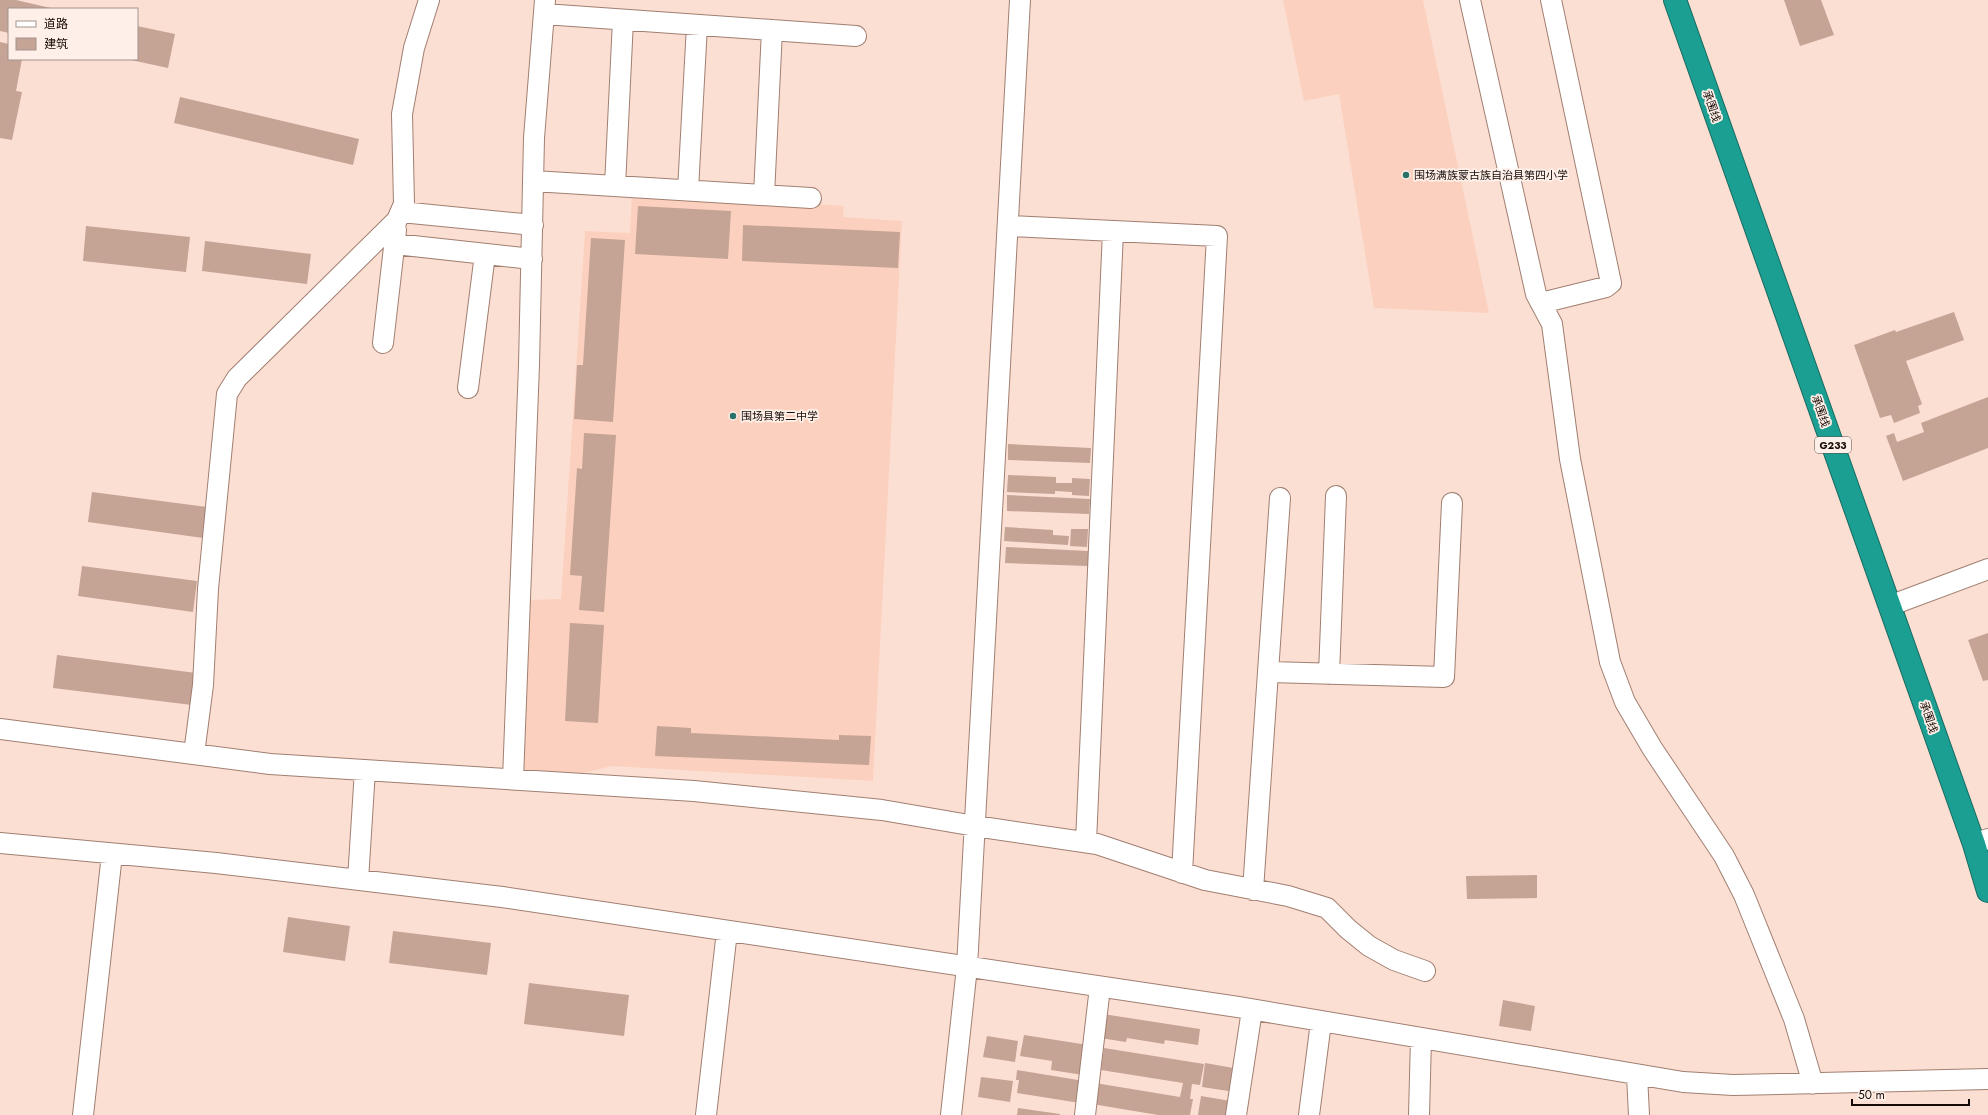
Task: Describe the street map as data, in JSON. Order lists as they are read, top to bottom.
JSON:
{
  "streets": {
    "highway": ["承围线", "G233"]
  },
  "places": ["围场满族蒙古族自治县第四小学", "围场县第二中学"],
  "legend": ["道路", "建筑"],
  "scale_bar": "50 m"
}
